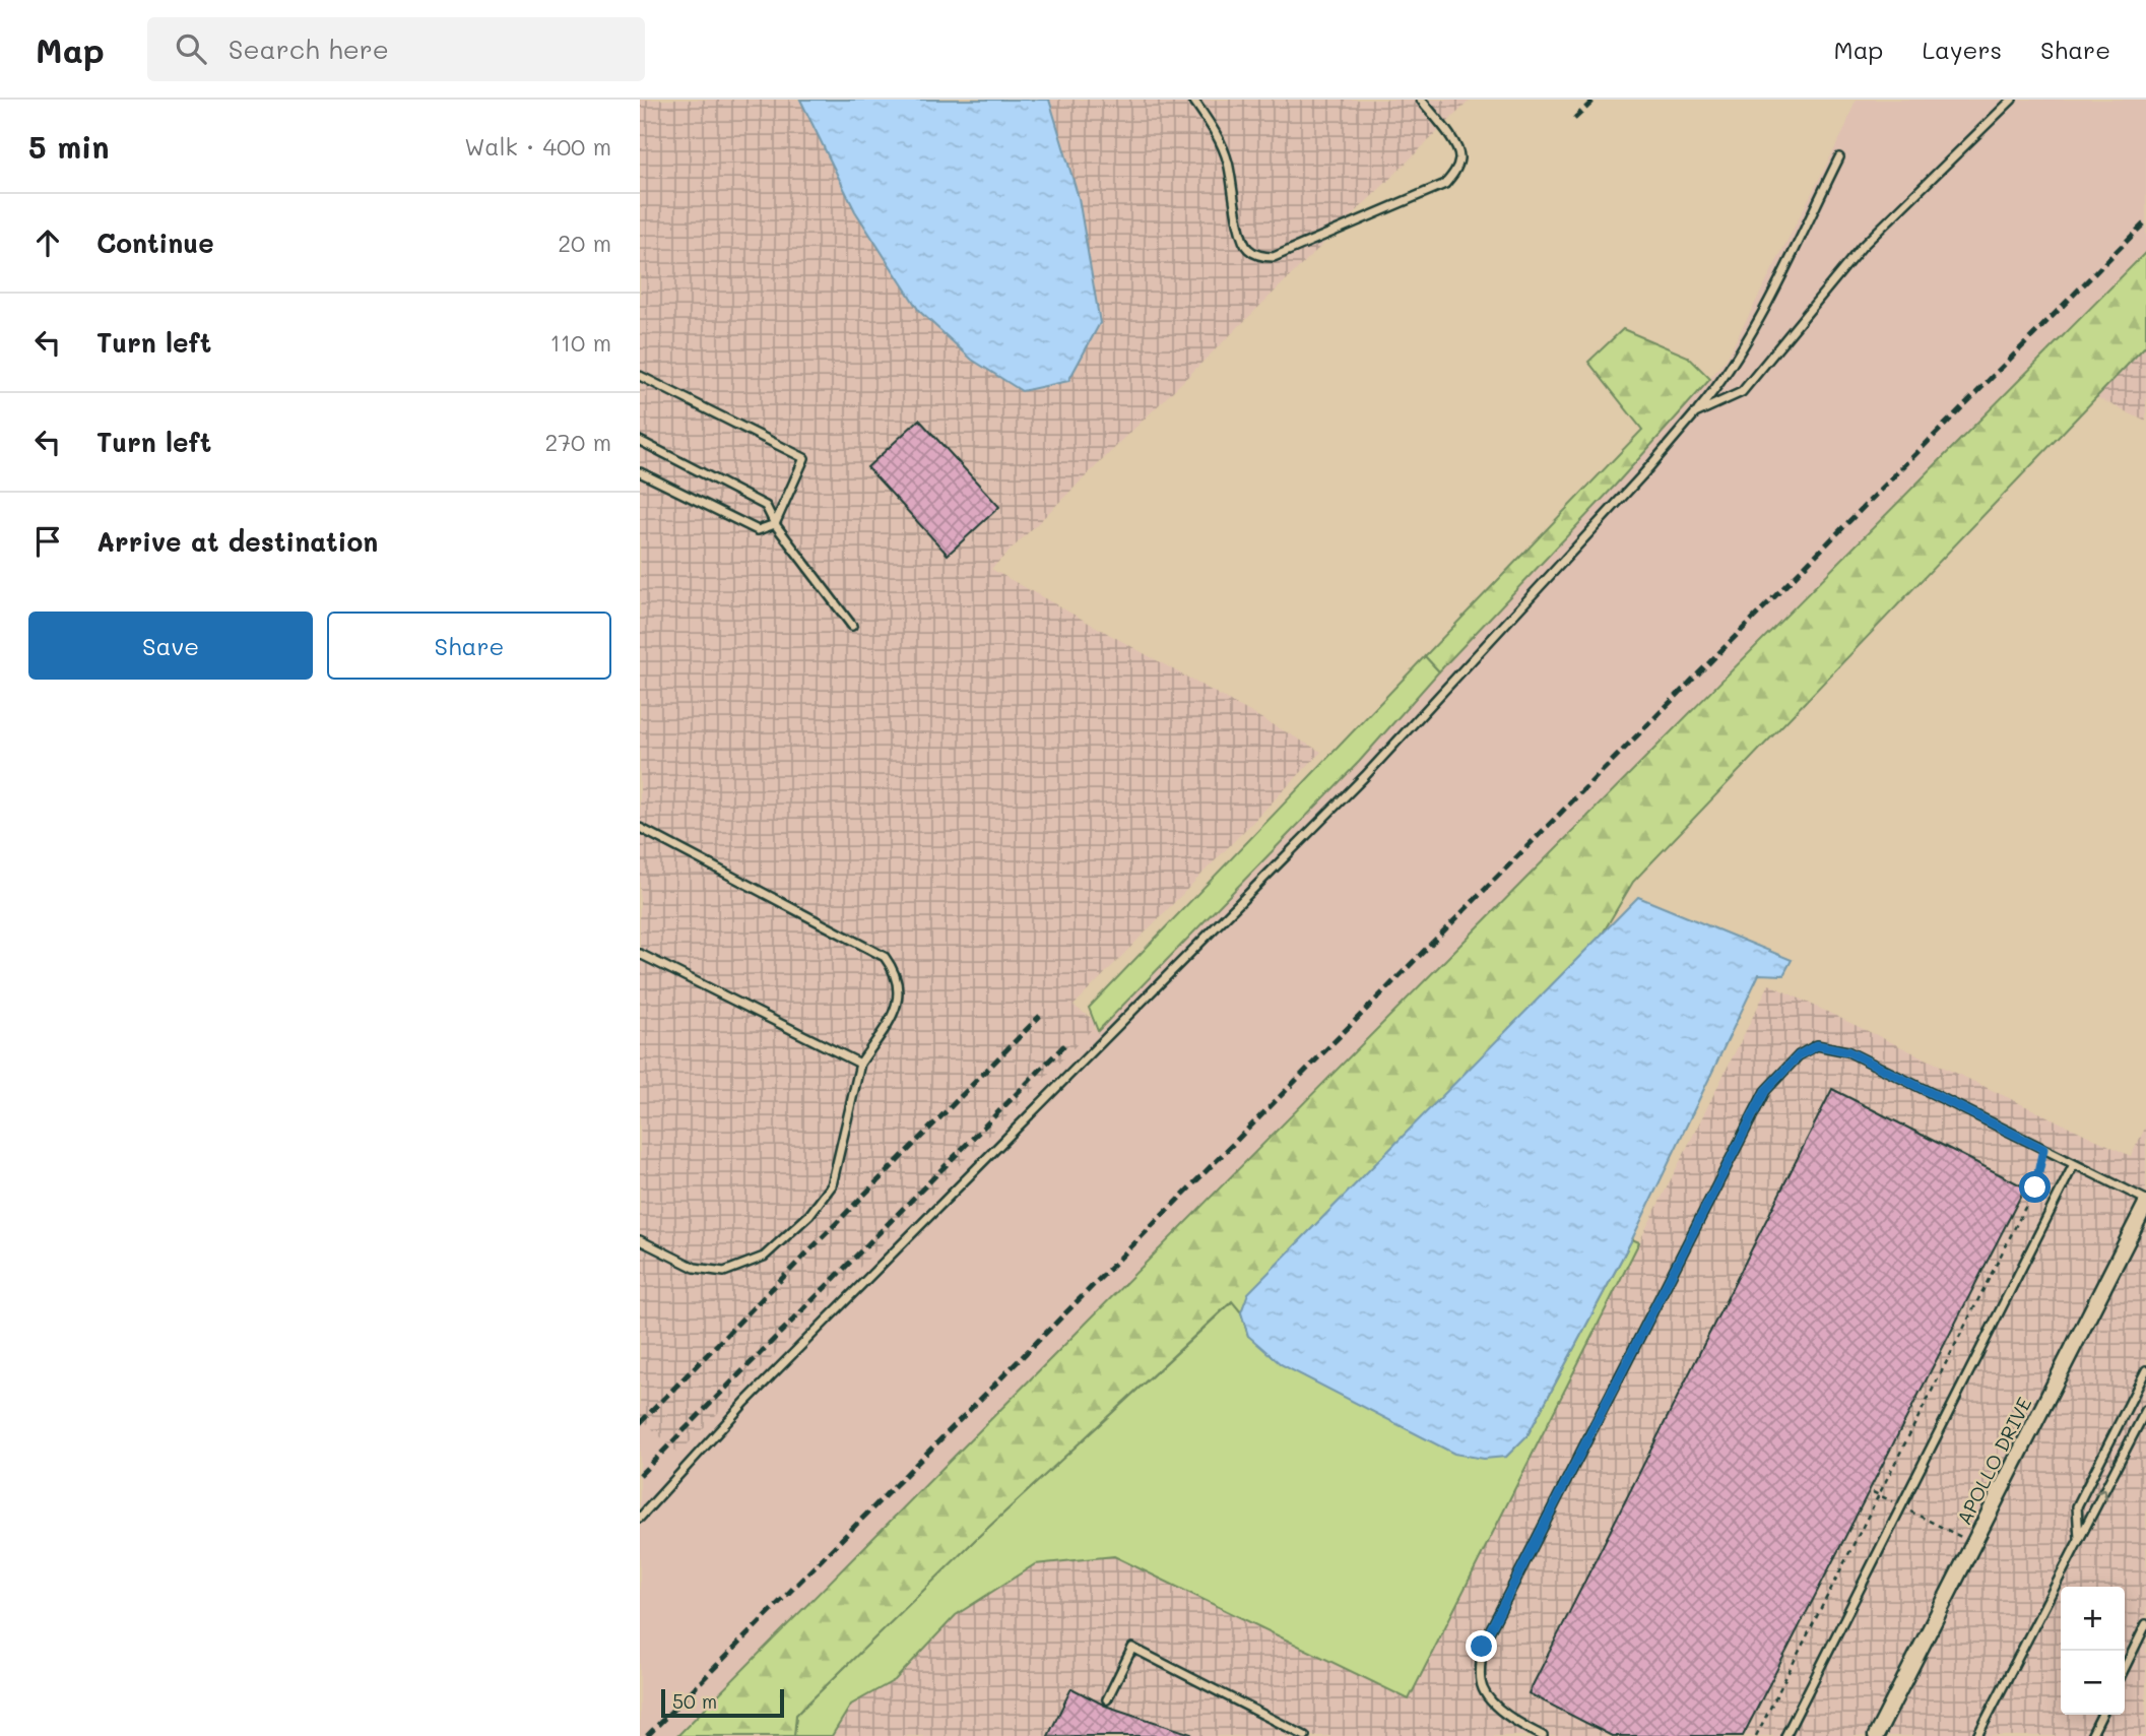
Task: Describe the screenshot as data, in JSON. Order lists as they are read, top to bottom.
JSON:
{
  "streets": {
    "street": ["APOLLO DRIVE"]
  },
  "scale_bar": "50 m",
  "page": {
    "header": "Map",
    "search": "Search here",
    "nav": ["Map", "Layers", "Share"],
    "heading": ["5 min", "Walk · 400 m"],
    "list": [
      ["Continue", "20 m"],
      ["Turn left", "110 m"],
      ["Turn left", "270 m"],
      "Arrive at destination"
    ],
    "buttons": ["Save", "Share"],
    "map_buttons": ["+", "−"],
    "scale": "50 m"
  }
}
